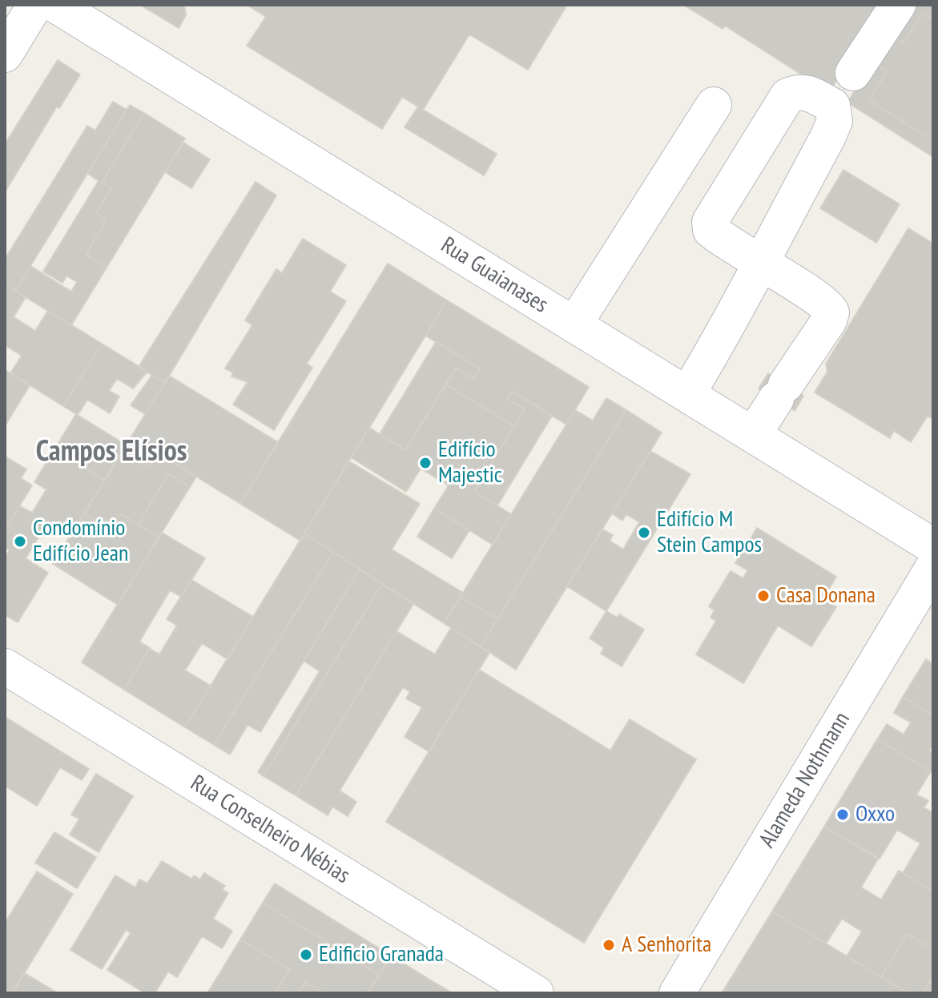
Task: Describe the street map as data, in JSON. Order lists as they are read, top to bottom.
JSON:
{
  "streets": {
    "street": ["Rua Guaianases", "Alameda Nothmann", "Rua Conselheiro Nébias"]
  },
  "districts": ["Campos Elísios"],
  "places": [
    "Edifício Majestic",
    "Edifício M Stein Campos",
    "Condomínio Edifício Jean",
    "Casa Donana",
    "Oxxo",
    "A Senhorita",
    "Edificio Granada"
  ]
}
